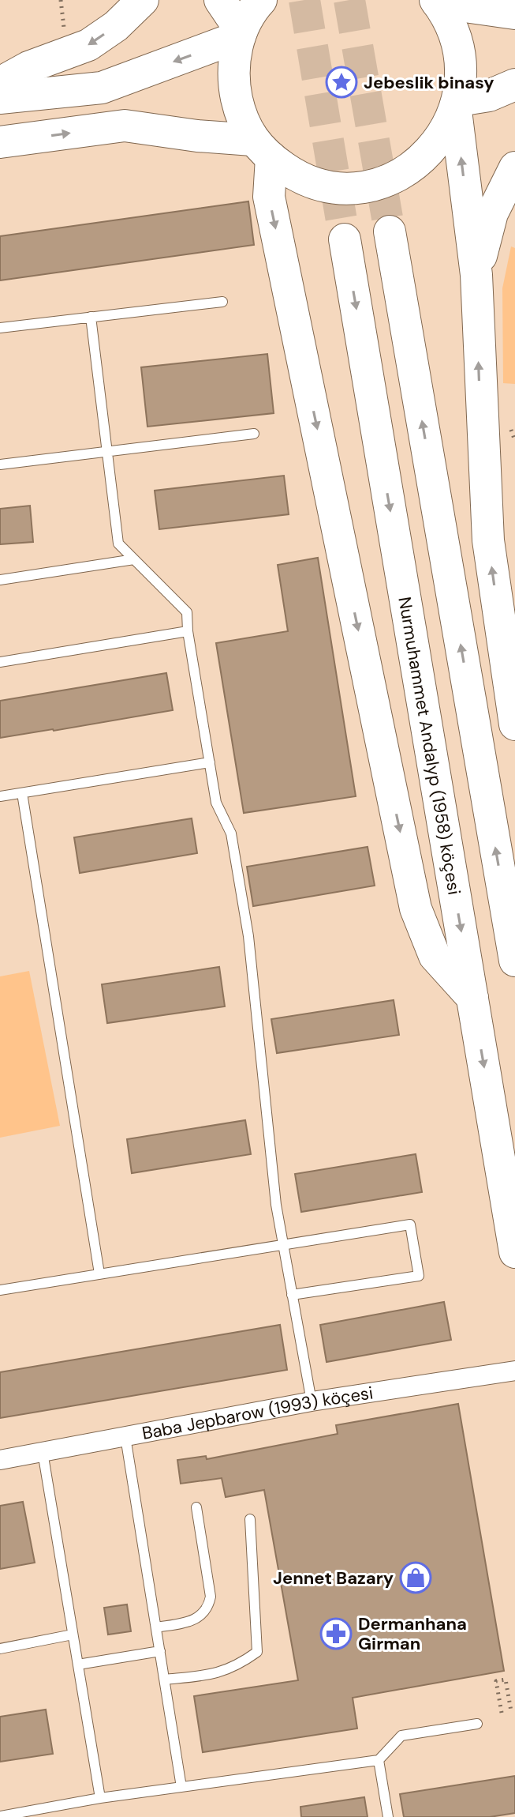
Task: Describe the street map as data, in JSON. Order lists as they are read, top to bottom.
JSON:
{
  "streets": {
    "main road": ["Nurmuhammet Andalyp (1958) köçesi"],
    "street": ["Baba Jepbarow (1993) köçesi"]
  },
  "places": {
    "place": ["Jebeslik binasy"],
    "shop": ["Jennet Bazary"],
    "pharmacy": ["Dermanhana Girman"]
  }
}
